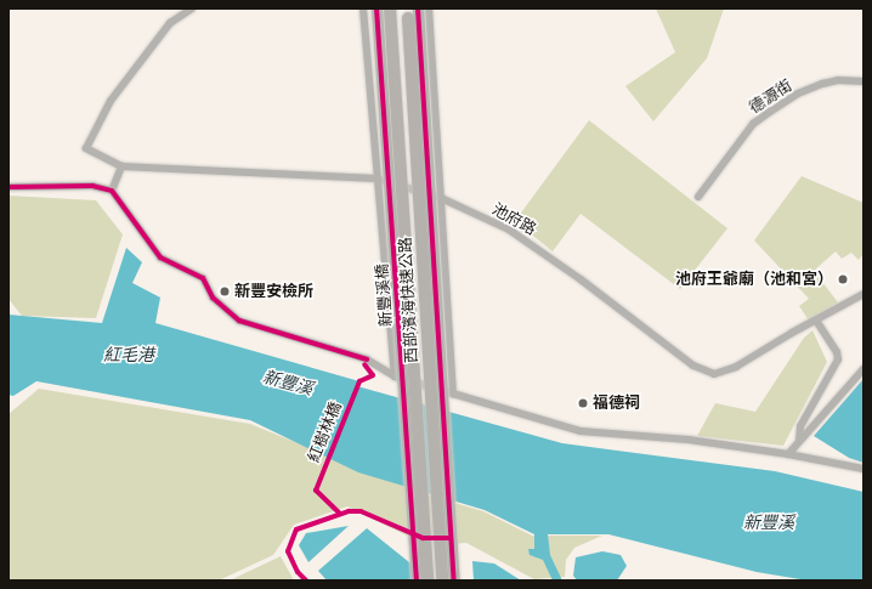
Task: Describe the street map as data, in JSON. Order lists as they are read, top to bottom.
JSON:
{
  "streets": {
    "highway": ["西部濱海快速公路"],
    "main road": ["新豐溪橋"],
    "street": ["德源街", "池府路"],
    "cycle path": ["紅樹林橋"]
  },
  "water": ["紅毛港", "新豐溪"],
  "places": ["池府王爺廟（池和宮）", "新豐安檢所", "福德祠"]
}
